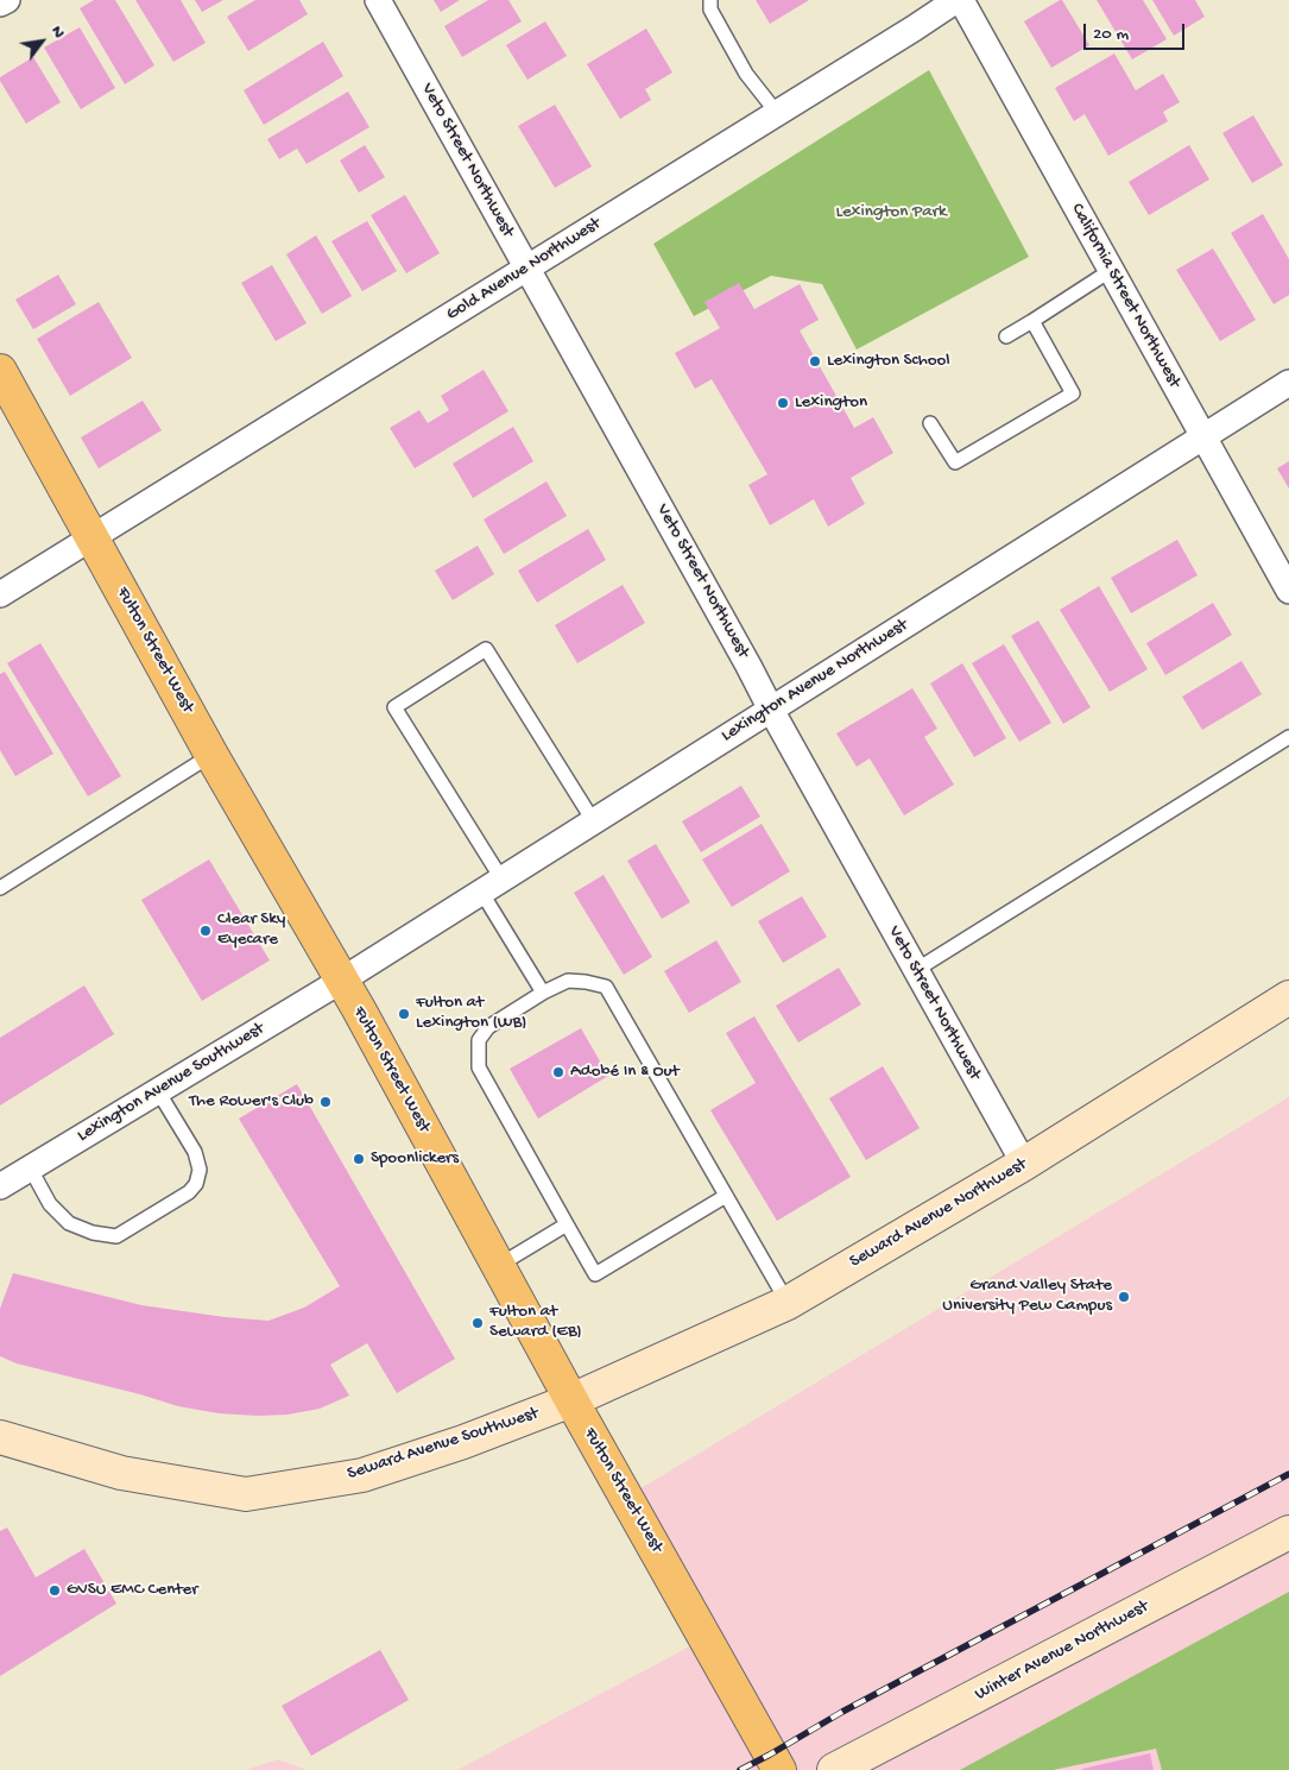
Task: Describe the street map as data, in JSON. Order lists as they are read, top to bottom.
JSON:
{
  "streets": {
    "main road": ["Fulton Street West"],
    "street": [
      "Veto Street Northwest",
      "Gold Avenue Northwest",
      "California Street Northwest",
      "Lexington Avenue Northwest",
      "Lexington Avenue Southwest",
      "Seward Avenue Northwest",
      "Seward Avenue Southwest",
      "Winter Avenue Northwest"
    ]
  },
  "crossings": [
    ["Veto Street Northwest", "Gold Avenue Northwest"],
    ["Veto Street Northwest", "Lexington Avenue Northwest"],
    ["Veto Street Northwest", "Seward Avenue Northwest"],
    ["Gold Avenue Northwest", "Fulton Street West"],
    ["California Street Northwest", "Lexington Avenue Northwest"],
    ["Fulton Street West", "Lexington Avenue Northwest"],
    ["Fulton Street West", "Lexington Avenue Southwest"],
    ["Fulton Street West", "Seward Avenue Northwest"],
    ["Fulton Street West", "Seward Avenue Southwest"],
    ["Lexington Avenue Northwest", "Lexington Avenue Southwest"],
    ["Seward Avenue Northwest", "Seward Avenue Southwest"]
  ],
  "parks": ["Lexington Park"],
  "places": [
    "Lexington School",
    "Lexington",
    "Clear Sky Eyecare",
    "Fulton at Lexington (WB)",
    "Adobé In & Out",
    "The Rower's Club",
    "Spoonlickers",
    "Grand Valley State University Pew Campus",
    "Fulton at Seward (EB)",
    "GVSU EMC Center"
  ],
  "scale_bar": "20 m",
  "north": "top right"
}
